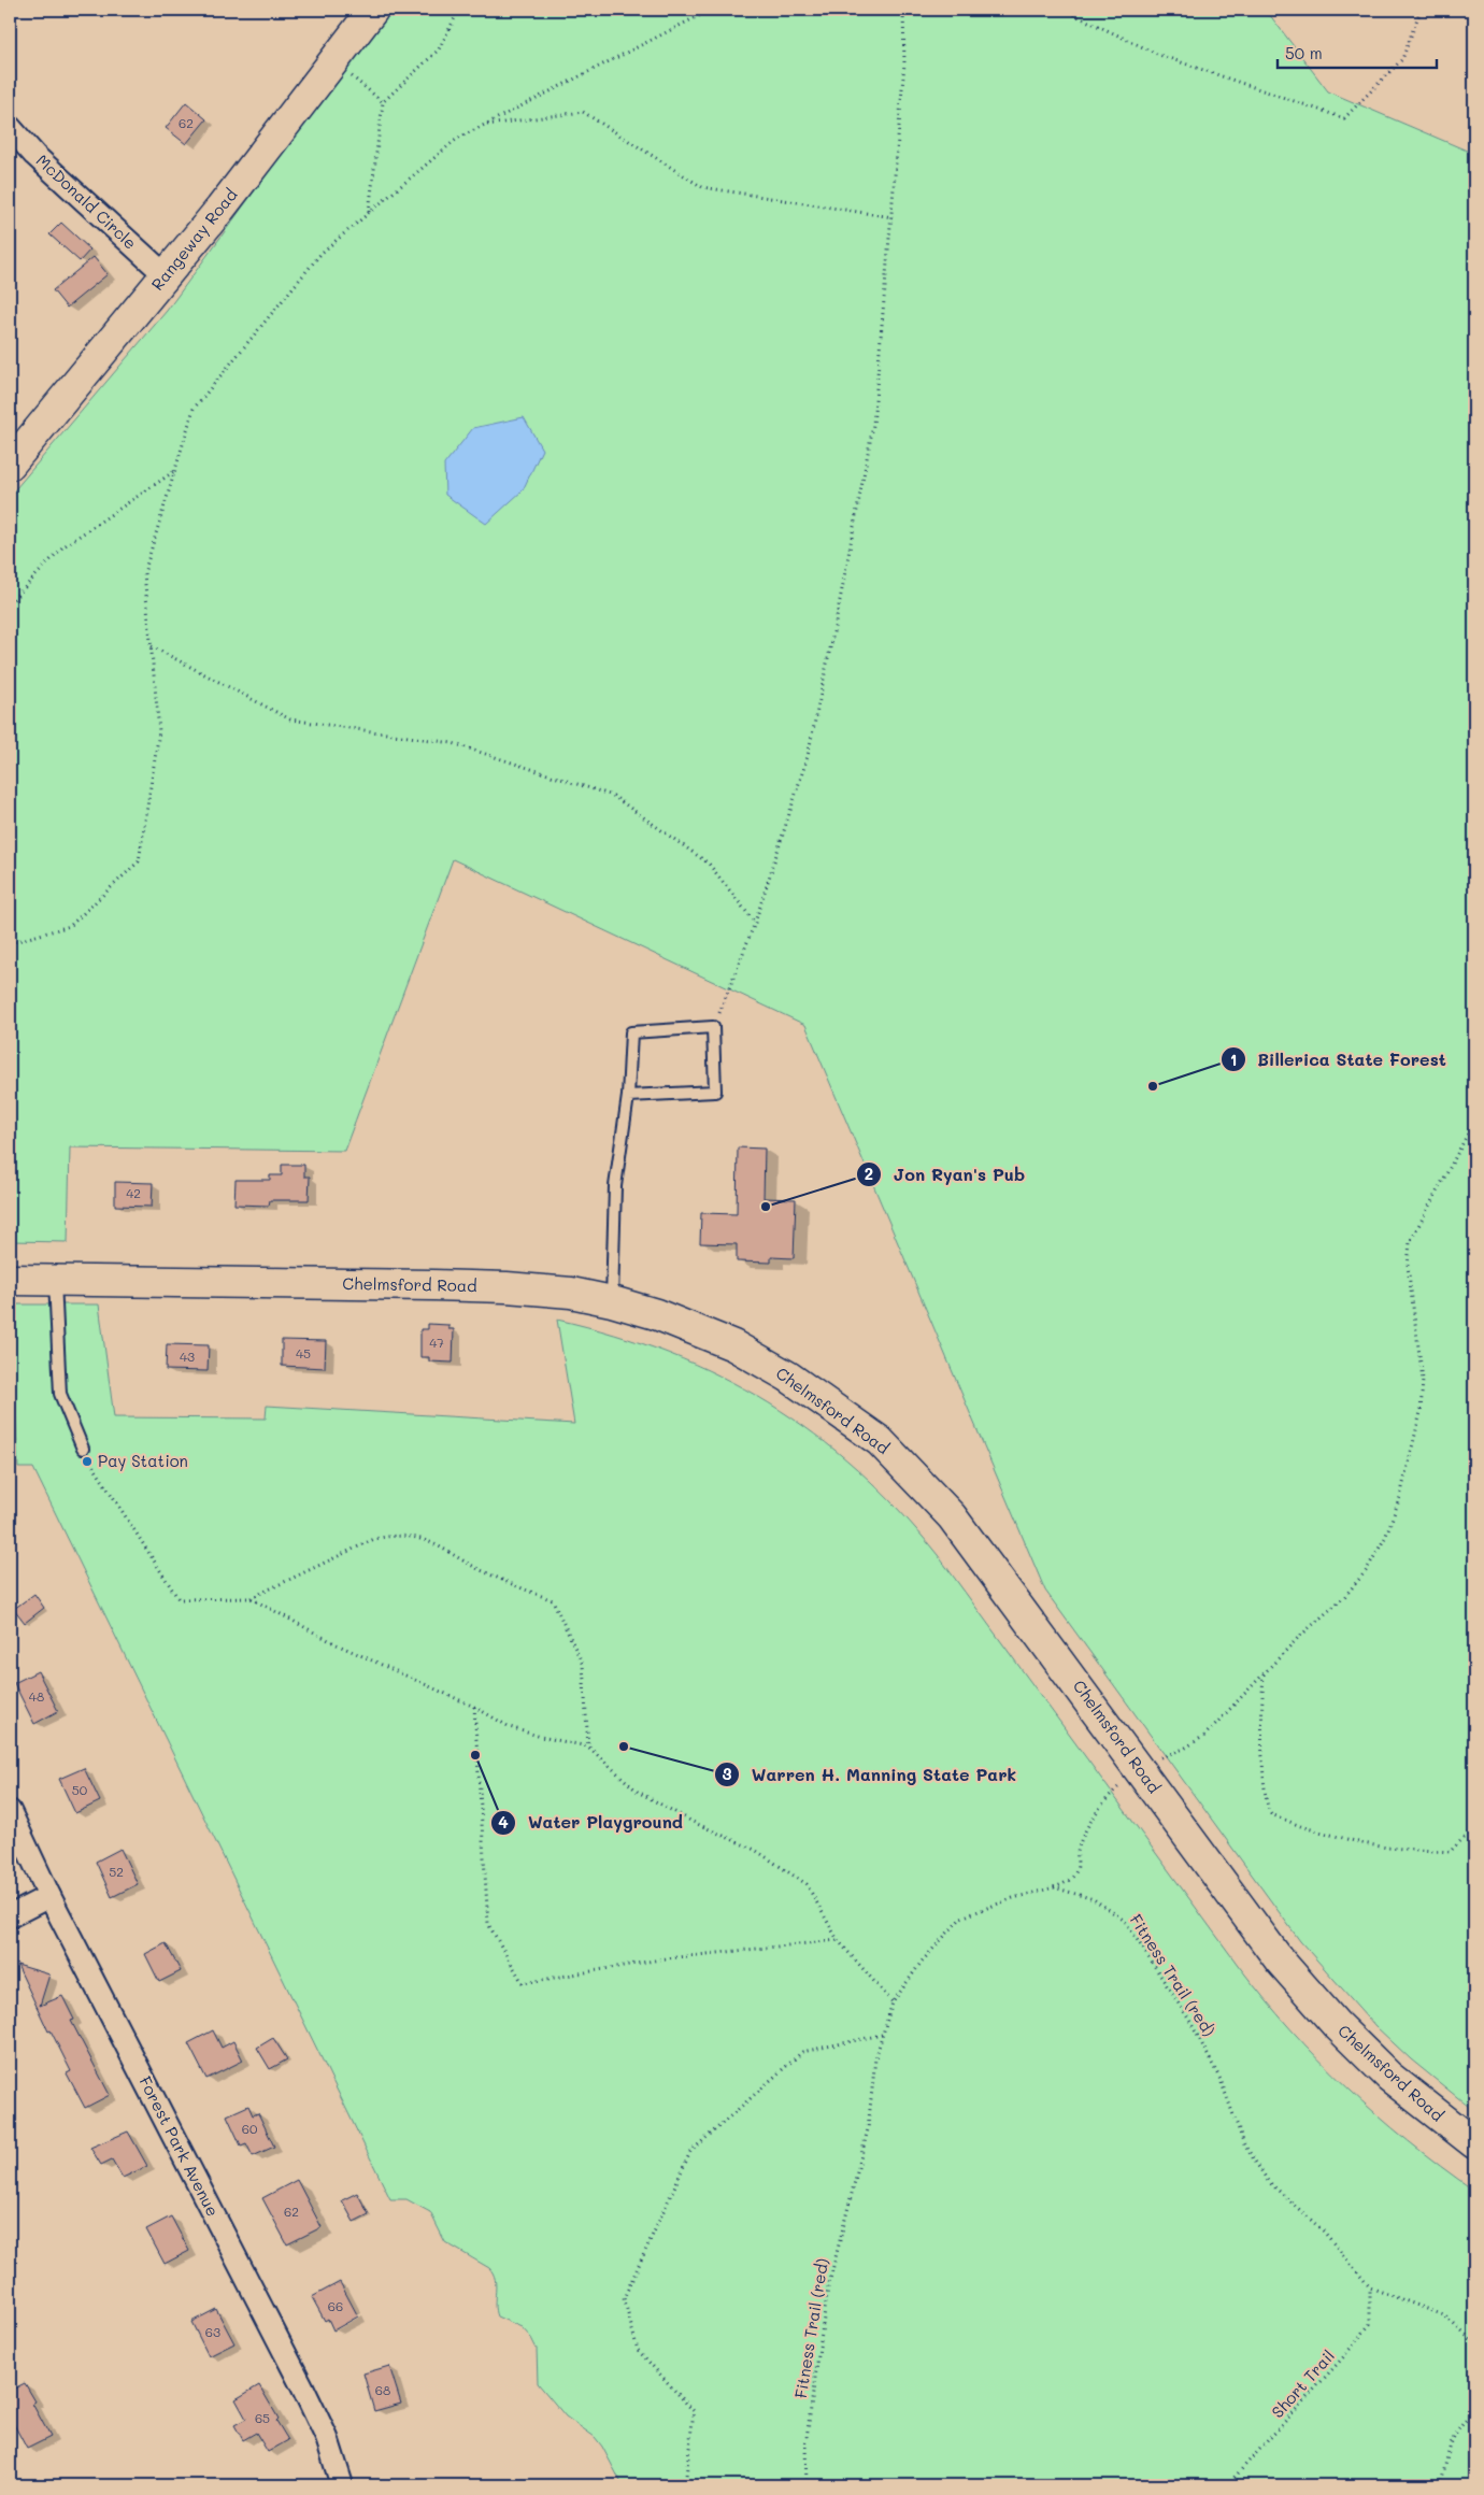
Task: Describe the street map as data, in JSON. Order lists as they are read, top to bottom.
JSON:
{
  "streets": {
    "main road": ["Rangeway Road", "Chelmsford Road"],
    "street": ["McDonald Circle", "Forest Park Avenue"],
    "path": ["Fitness Trail (red)", "Short Trail"]
  },
  "crossings": [
    ["McDonald Circle", "Rangeway Road"],
    ["Fitness Trail (red)", "Short Trail"]
  ],
  "places": [
    "Billerica State Forest",
    "Jon Ryan's Pub",
    "Pay Station",
    "Warren H. Manning State Park",
    "Water Playground"
  ],
  "house_numbers": [
    "62",
    "42",
    "47",
    "45",
    "43",
    "48",
    "50",
    "52",
    "60",
    "62",
    "66",
    "63",
    "68",
    "65"
  ],
  "scale_bar": "50 m"
}
